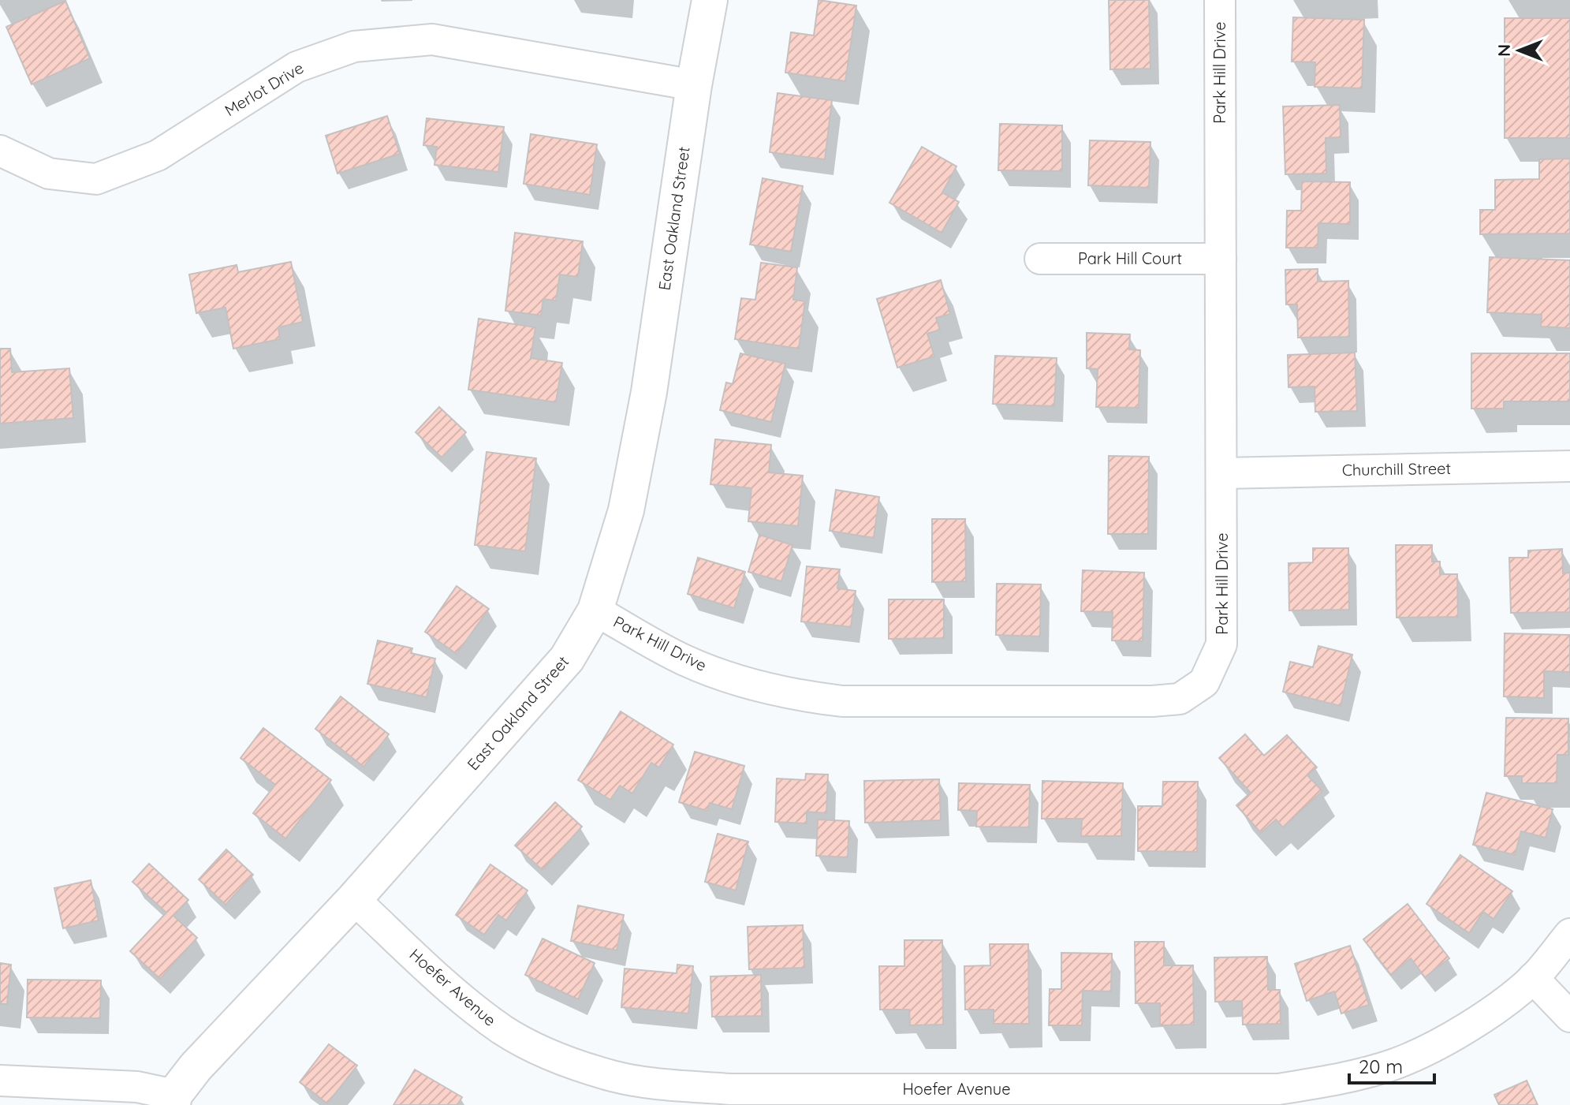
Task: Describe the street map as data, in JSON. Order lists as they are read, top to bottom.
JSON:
{
  "streets": {
    "street": [
      "Park Hill Drive",
      "Merlot Drive",
      "East Oakland Street",
      "Park Hill Court",
      "Churchill Street",
      "Hoefer Avenue"
    ]
  },
  "crossings": [
    ["Park Hill Drive", "East Oakland Street"],
    ["Park Hill Drive", "Park Hill Court"],
    ["Park Hill Drive", "Churchill Street"],
    ["Merlot Drive", "East Oakland Street"],
    ["East Oakland Street", "Hoefer Avenue"]
  ],
  "scale_bar": "20 m",
  "north": "left"
}
